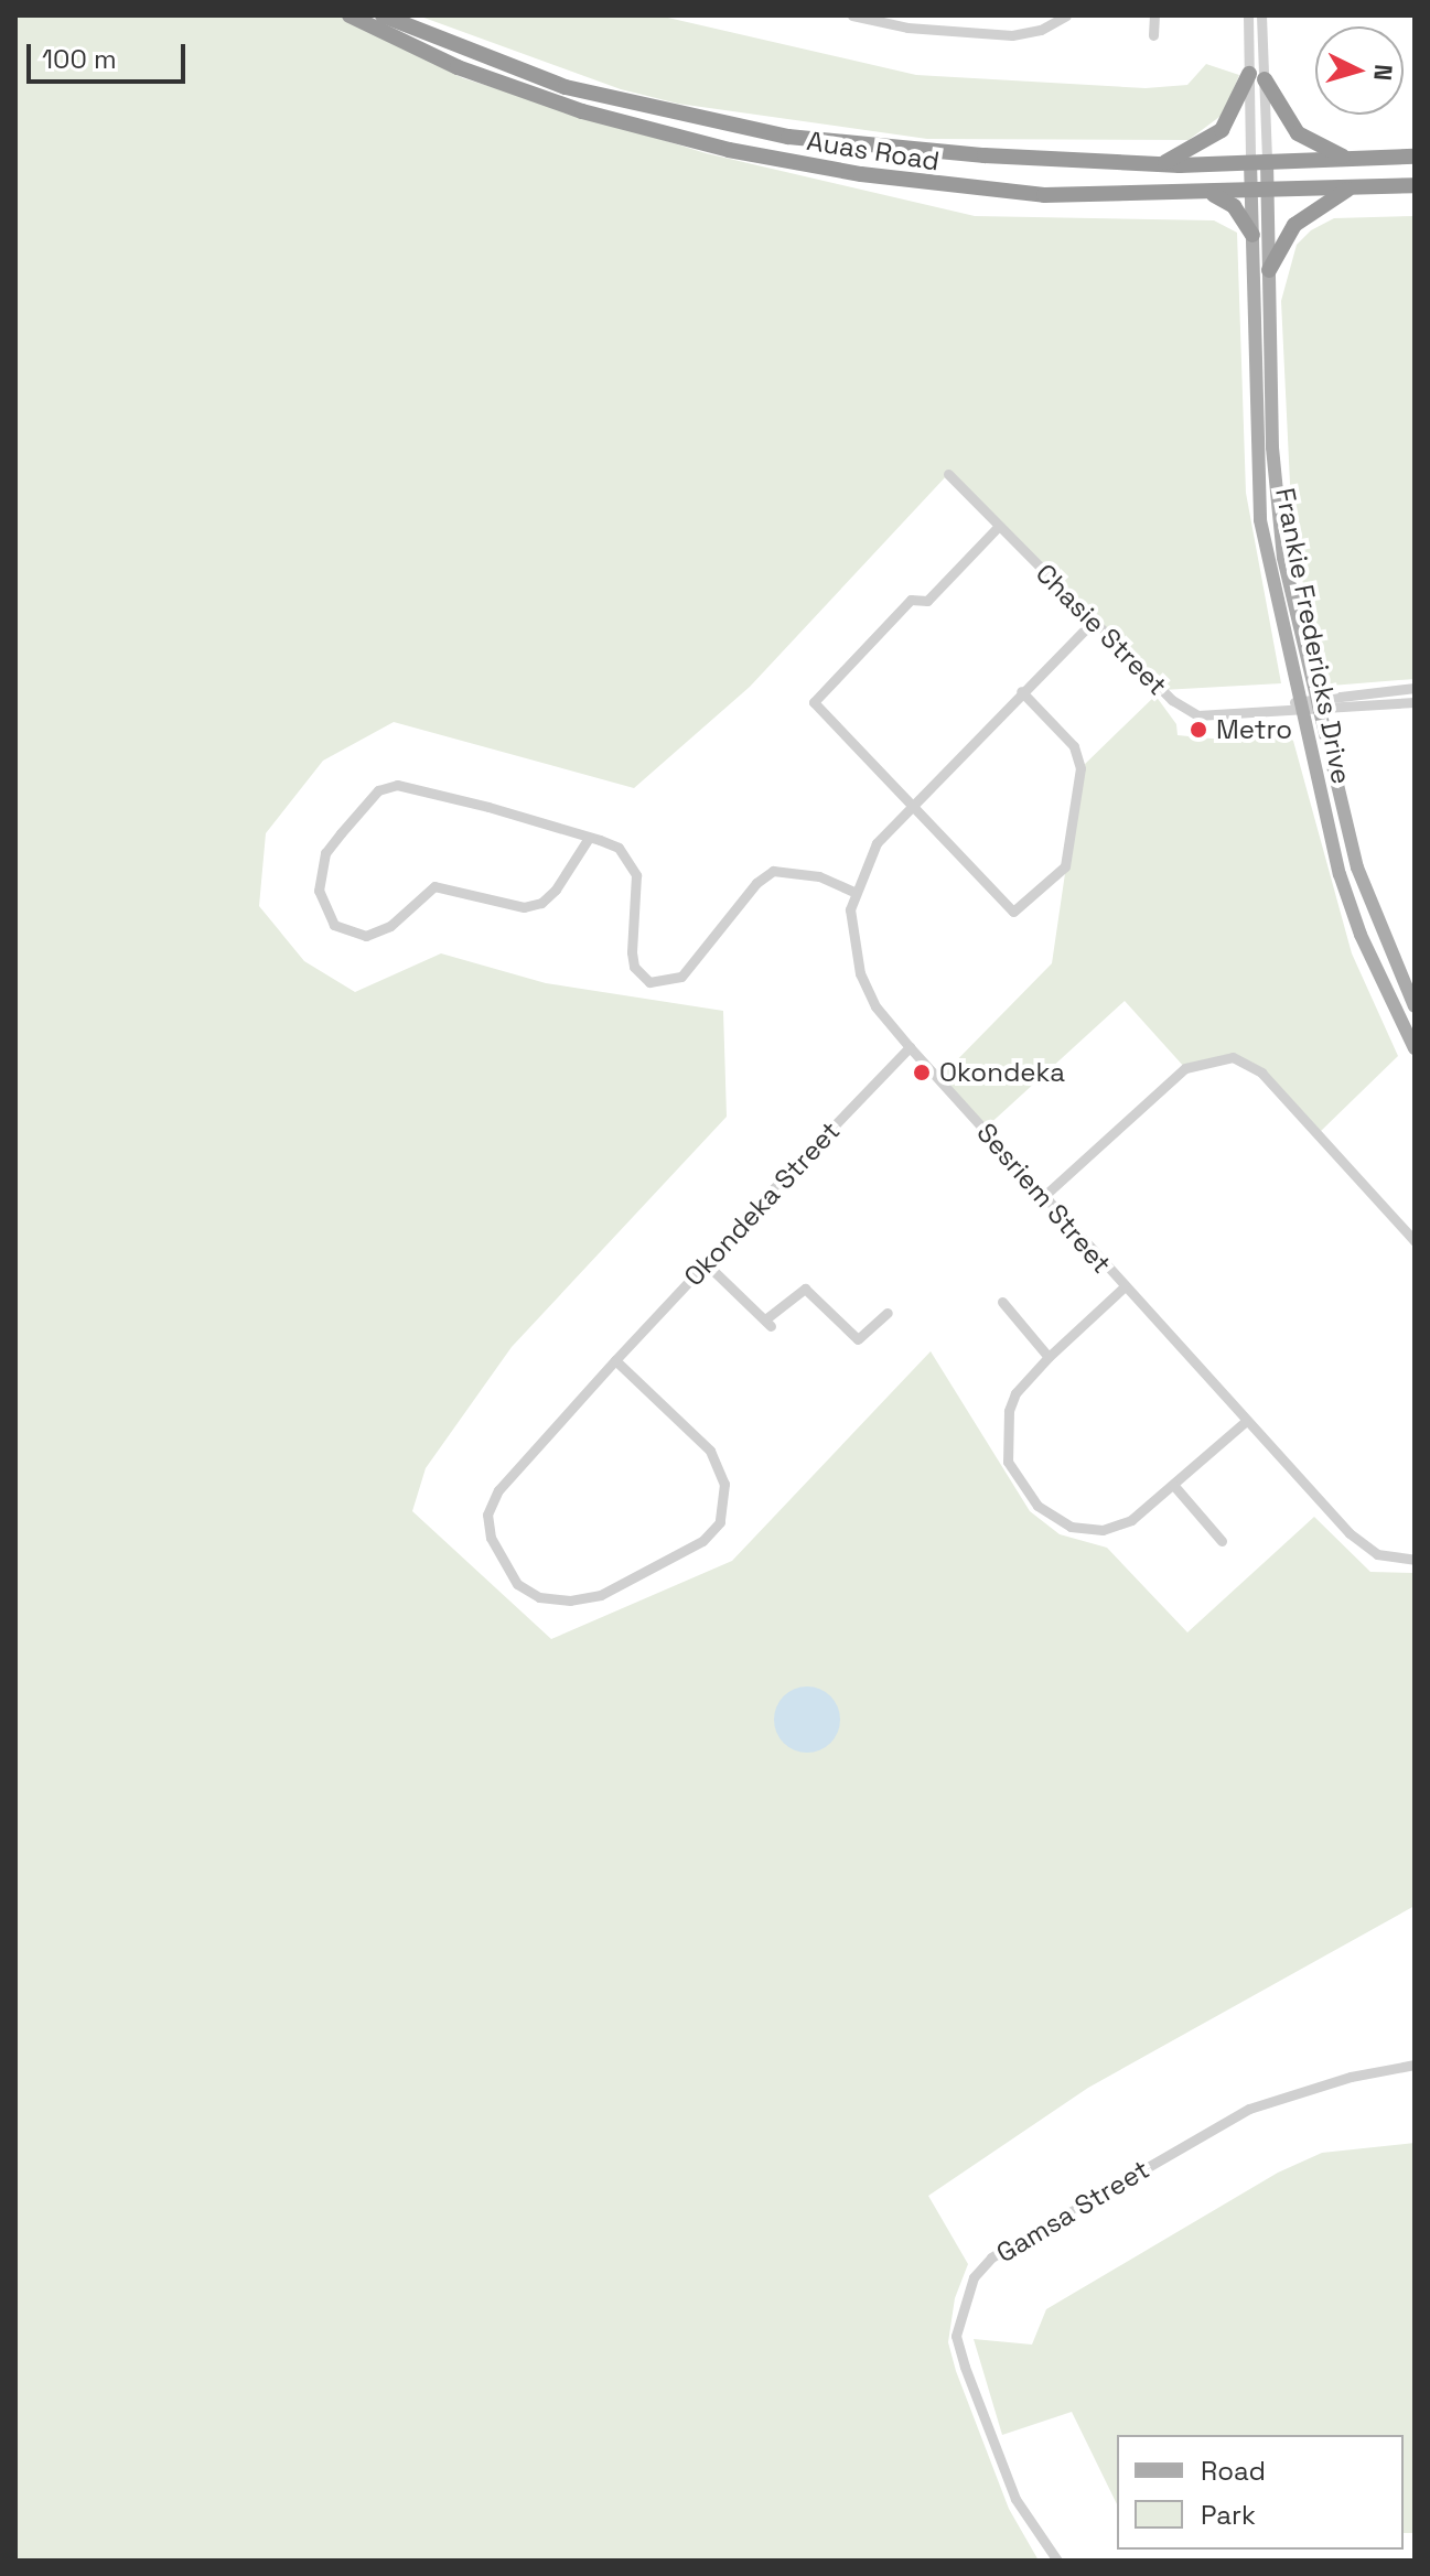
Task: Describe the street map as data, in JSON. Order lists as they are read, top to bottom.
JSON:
{
  "streets": {
    "highway": ["Auas Road"],
    "main road": ["Frankie Fredericks Drive"],
    "street": [
      "Chasie Street",
      "Sesriem Street",
      "Okondeka Street",
      "Gamsa Street"
    ]
  },
  "crossings": [
    ["Auas Road", "Frankie Fredericks Drive"],
    ["Chasie Street", "Frankie Fredericks Drive"],
    ["Chasie Street", "Sesriem Street"],
    ["Sesriem Street", "Okondeka Street"]
  ],
  "places": ["Metro", "Okondeka"],
  "legend": ["Road", "Park"],
  "scale_bar": "100 m",
  "north": "right"
}
